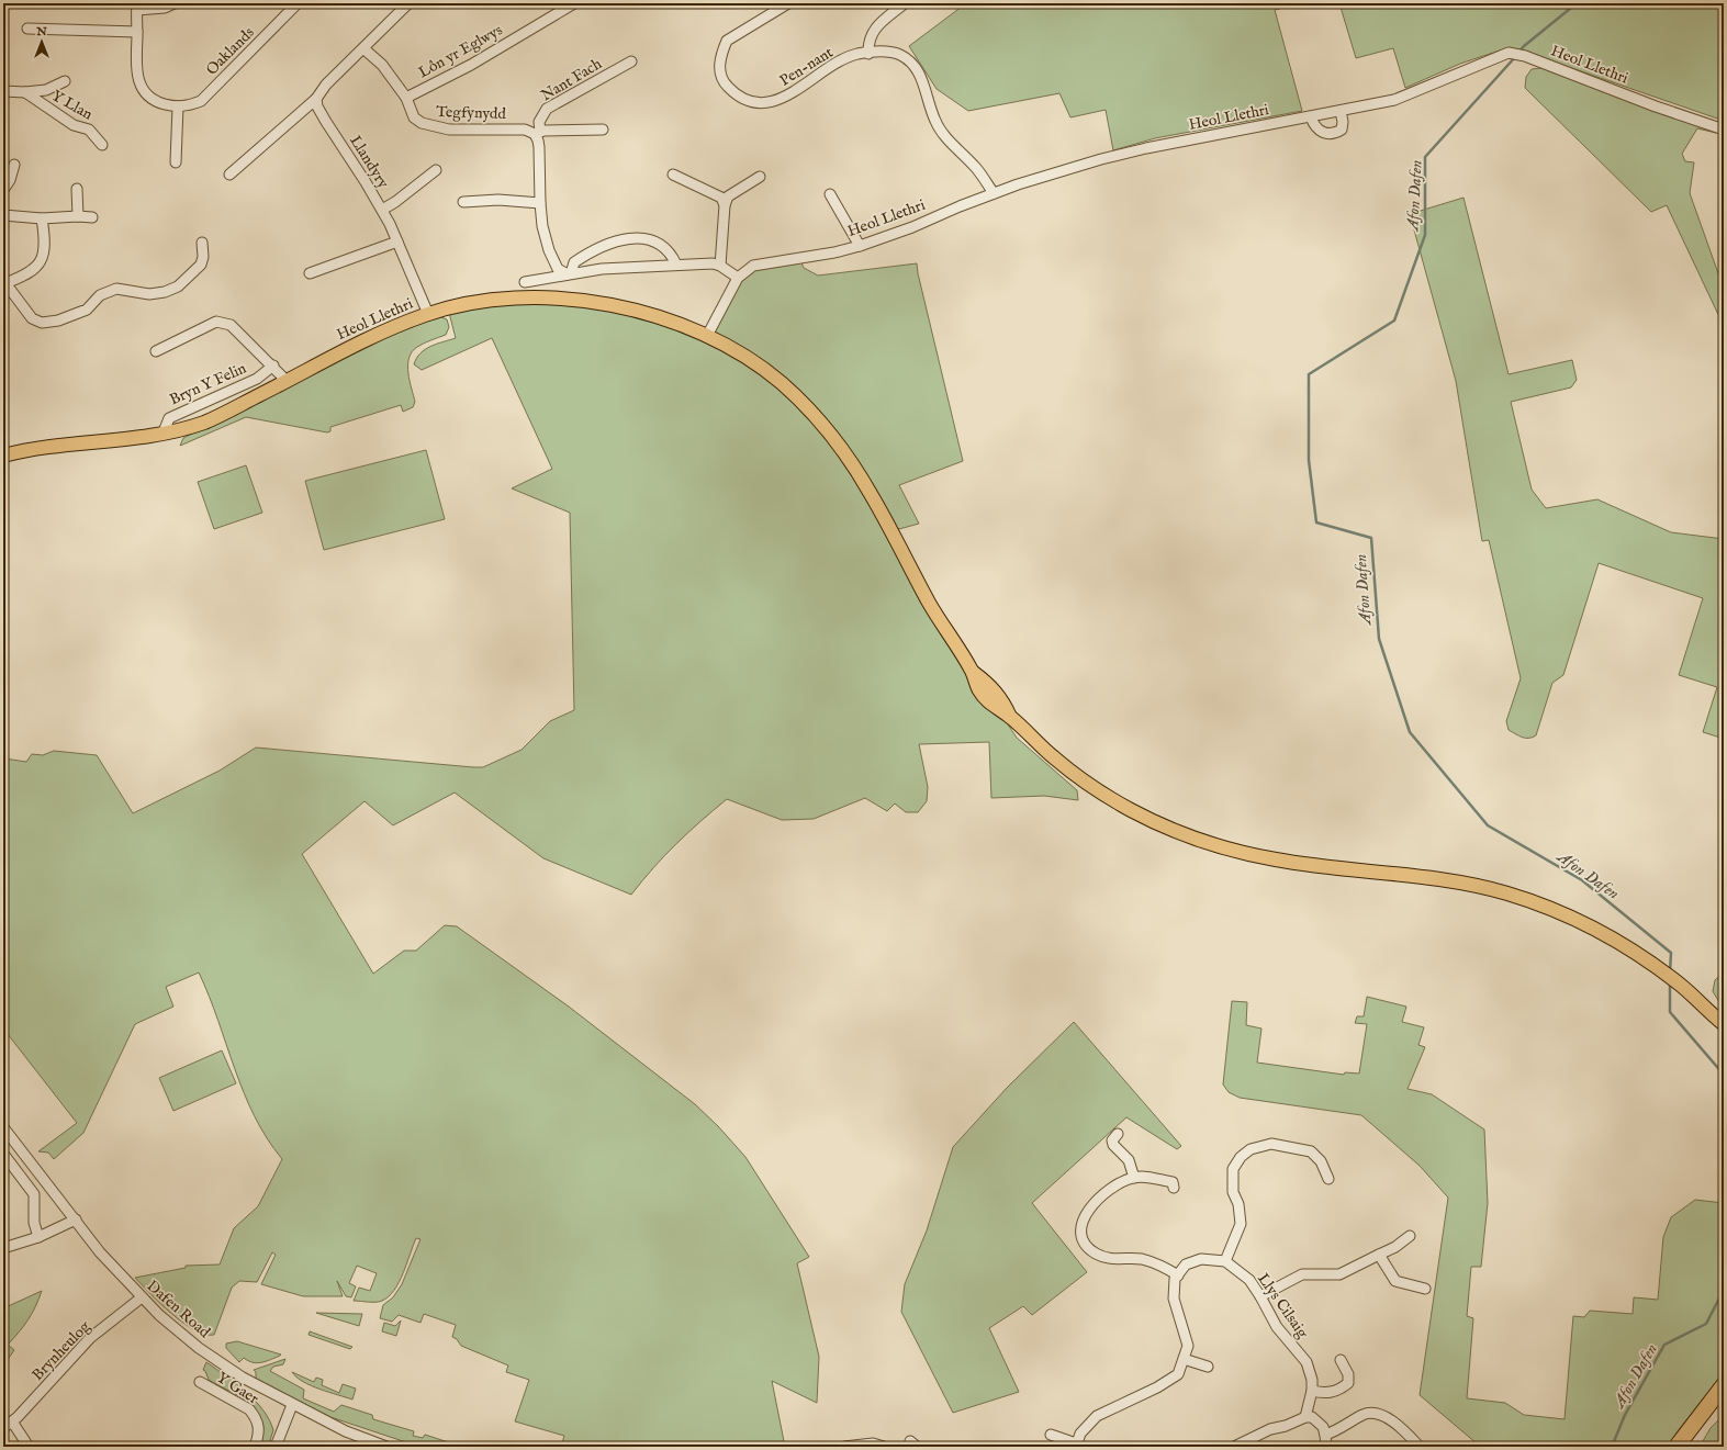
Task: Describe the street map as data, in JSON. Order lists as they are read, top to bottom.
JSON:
{
  "streets": {
    "main road": ["Heol Llethri"],
    "street": [
      "Oaklands",
      "Lôn yr Eglwys",
      "Pen-nant",
      "Nant Fach",
      "Y Llan",
      "Tegfynydd",
      "Llandyry",
      "Bryn Y Felin",
      "Llys Cilsaig",
      "Dafen Road",
      "Brynheulog",
      "Y Gaer"
    ]
  },
  "crossings": [
    ["Lôn yr Eglwys", "Tegfynydd"],
    ["Heol Llethri", "Pen-nant"],
    ["Heol Llethri", "Llandyry"],
    ["Heol Llethri", "Bryn Y Felin"],
    ["Nant Fach", "Tegfynydd"],
    ["Dafen Road", "Brynheulog"]
  ],
  "water": ["Afon Dafen"],
  "north": "top"
}
